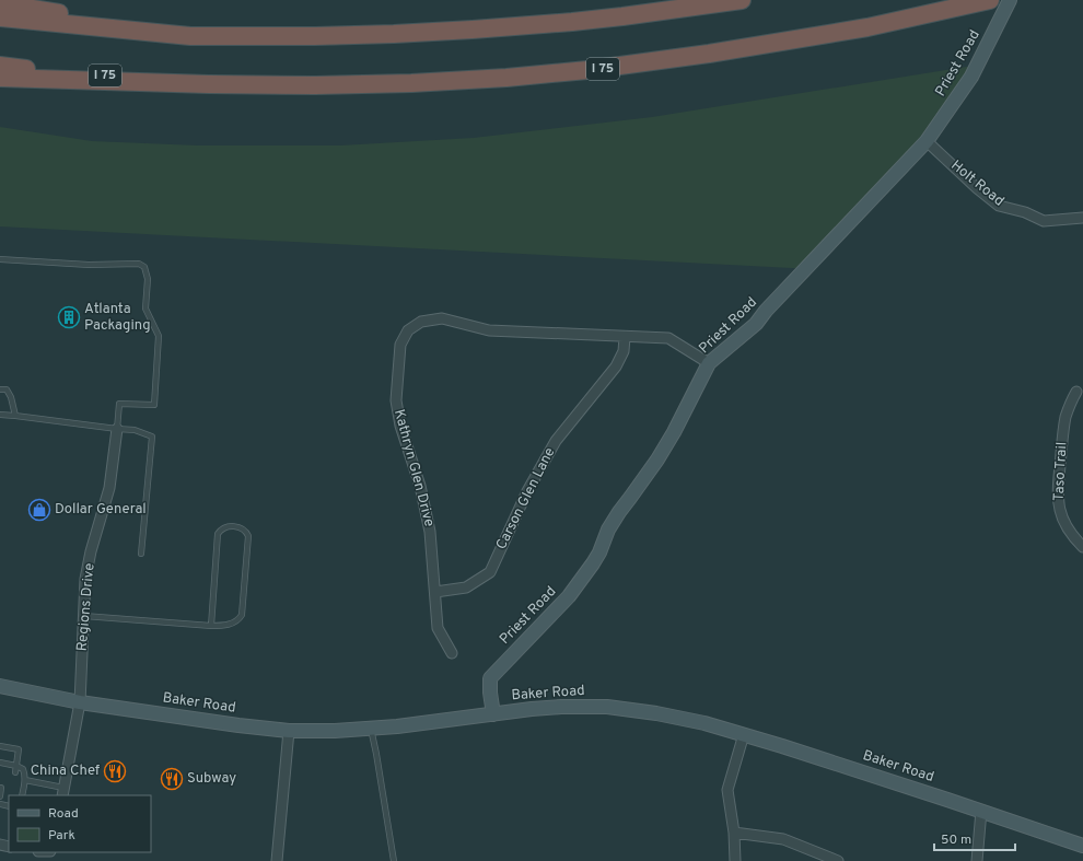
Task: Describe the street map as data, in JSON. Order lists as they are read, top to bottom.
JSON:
{
  "streets": {
    "highway": ["I 75"],
    "main road": ["Priest Road", "Baker Road"],
    "street": [
      "Holt Road",
      "Kathryn Glen Drive",
      "Taso Trail",
      "Carson Glen Lane",
      "Regions Drive"
    ]
  },
  "crossings": [
    ["Priest Road", "Holt Road"],
    ["Priest Road", "Kathryn Glen Drive"],
    ["Priest Road", "Baker Road"],
    ["Kathryn Glen Drive", "Carson Glen Lane"],
    ["Regions Drive", "Baker Road"]
  ],
  "places": {
    "building": ["Atlanta Packaging"],
    "shop": ["Dollar General"],
    "restaurant": ["China Chef", "Subway"]
  },
  "legend": ["Road", "Park"],
  "scale_bar": "50 m"
}
